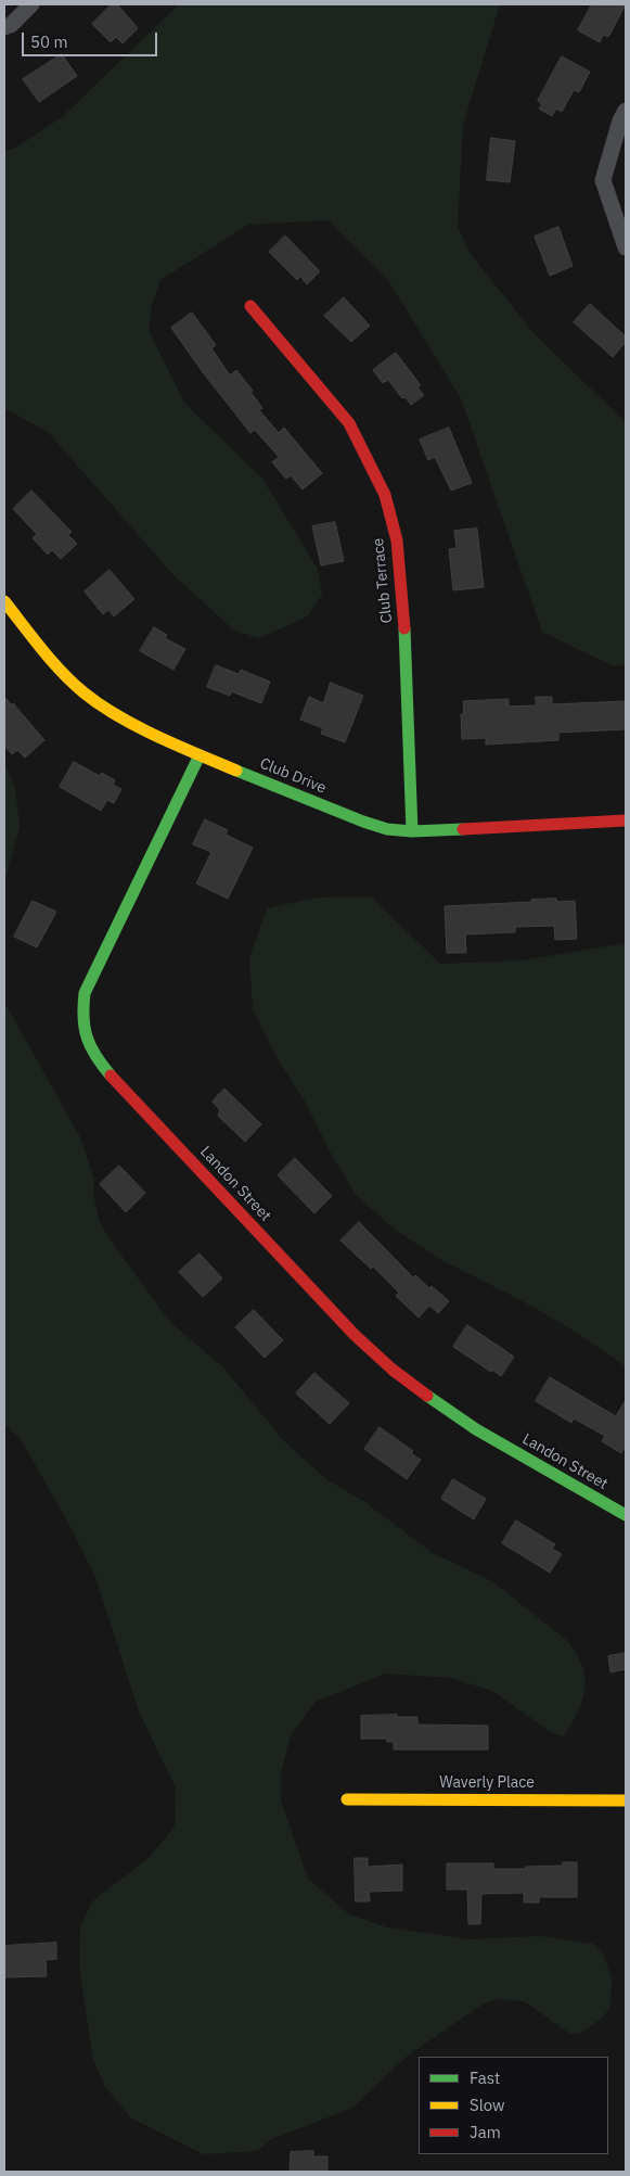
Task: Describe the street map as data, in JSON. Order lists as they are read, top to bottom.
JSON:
{
  "streets": {
    "street": [
      "Club Terrace",
      "Club Drive",
      "Landon Street",
      "Waverly Place"
    ]
  },
  "crossings": [
    ["Club Terrace", "Club Drive"],
    ["Club Drive", "Landon Street"]
  ],
  "legend": ["Fast", "Slow", "Jam"],
  "scale_bar": "50 m"
}
